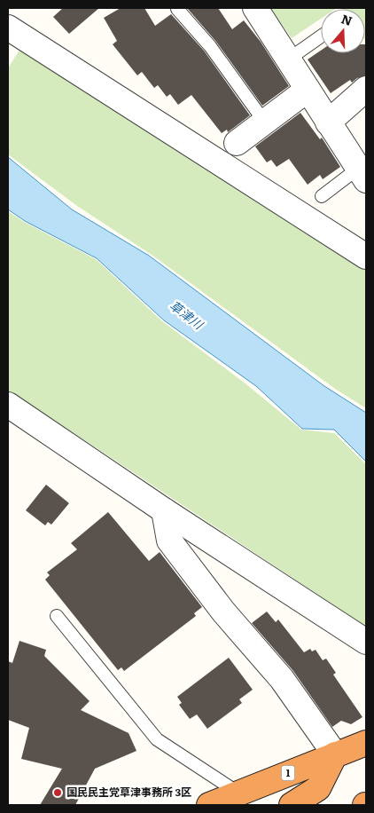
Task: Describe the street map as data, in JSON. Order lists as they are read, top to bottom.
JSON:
{
  "streets": {
    "highway": ["1"]
  },
  "water": ["草津川"],
  "places": ["国民民主党草津事務所 3区"],
  "north": "top"
}
